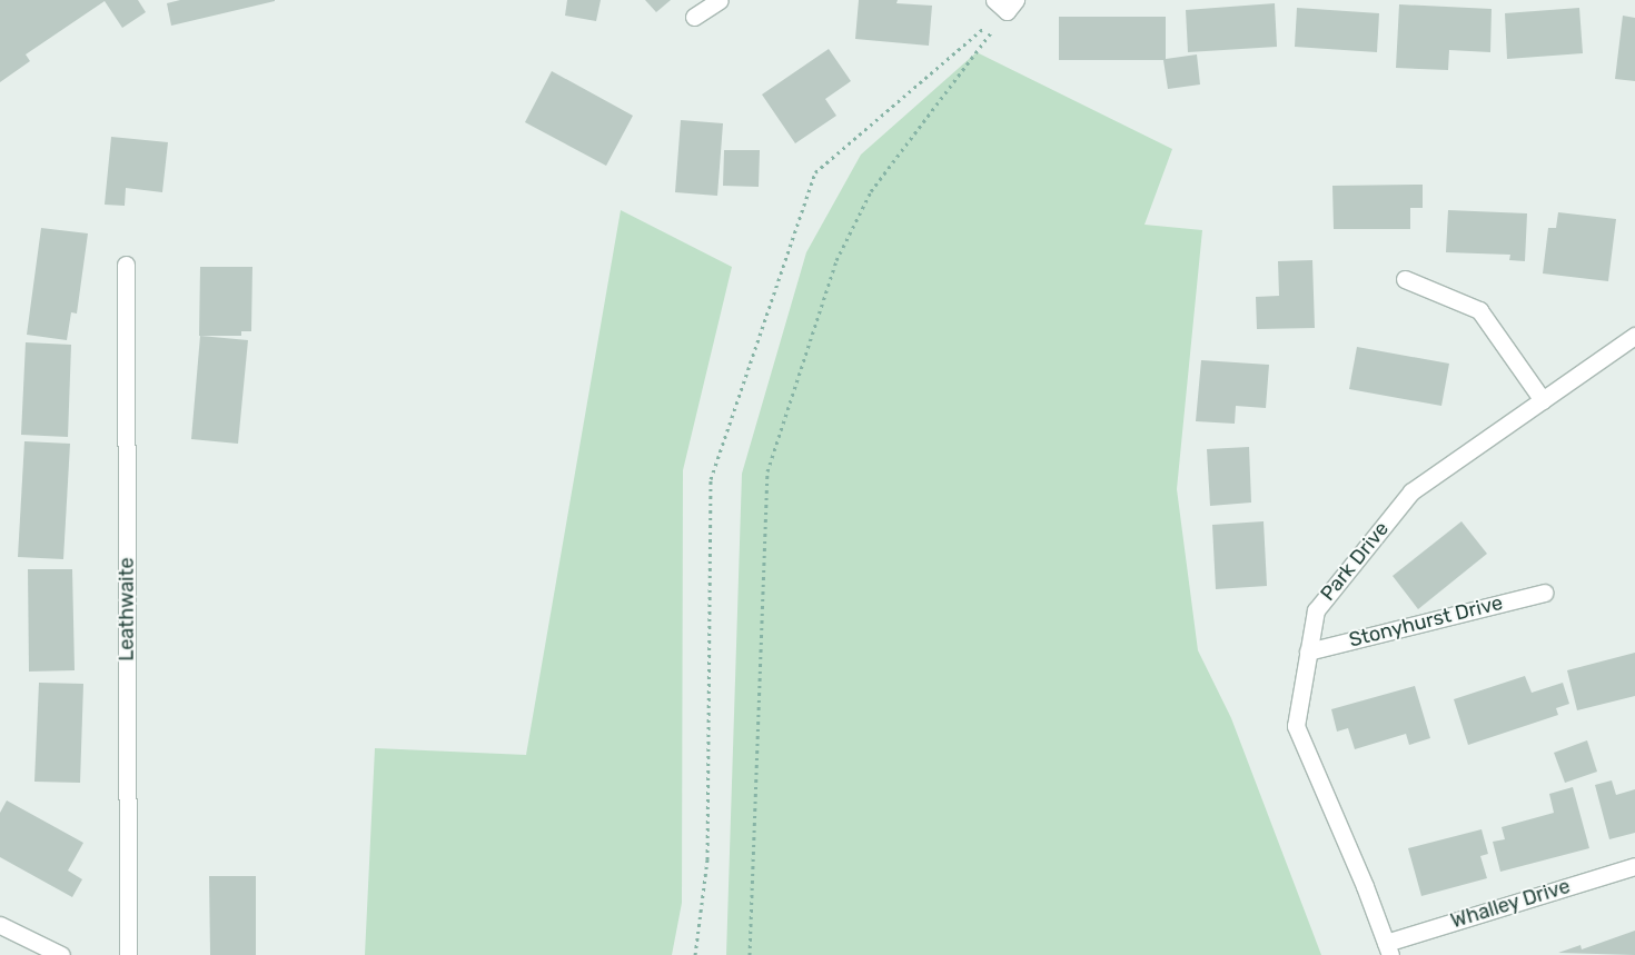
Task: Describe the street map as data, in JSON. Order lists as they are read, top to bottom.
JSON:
{
  "streets": {
    "street": [
      "Park Drive",
      "Leathwaite",
      "Stonyhurst Drive",
      "Whalley Drive"
    ]
  },
  "crossings": [
    ["Park Drive", "Stonyhurst Drive"],
    ["Park Drive", "Whalley Drive"]
  ]
}
